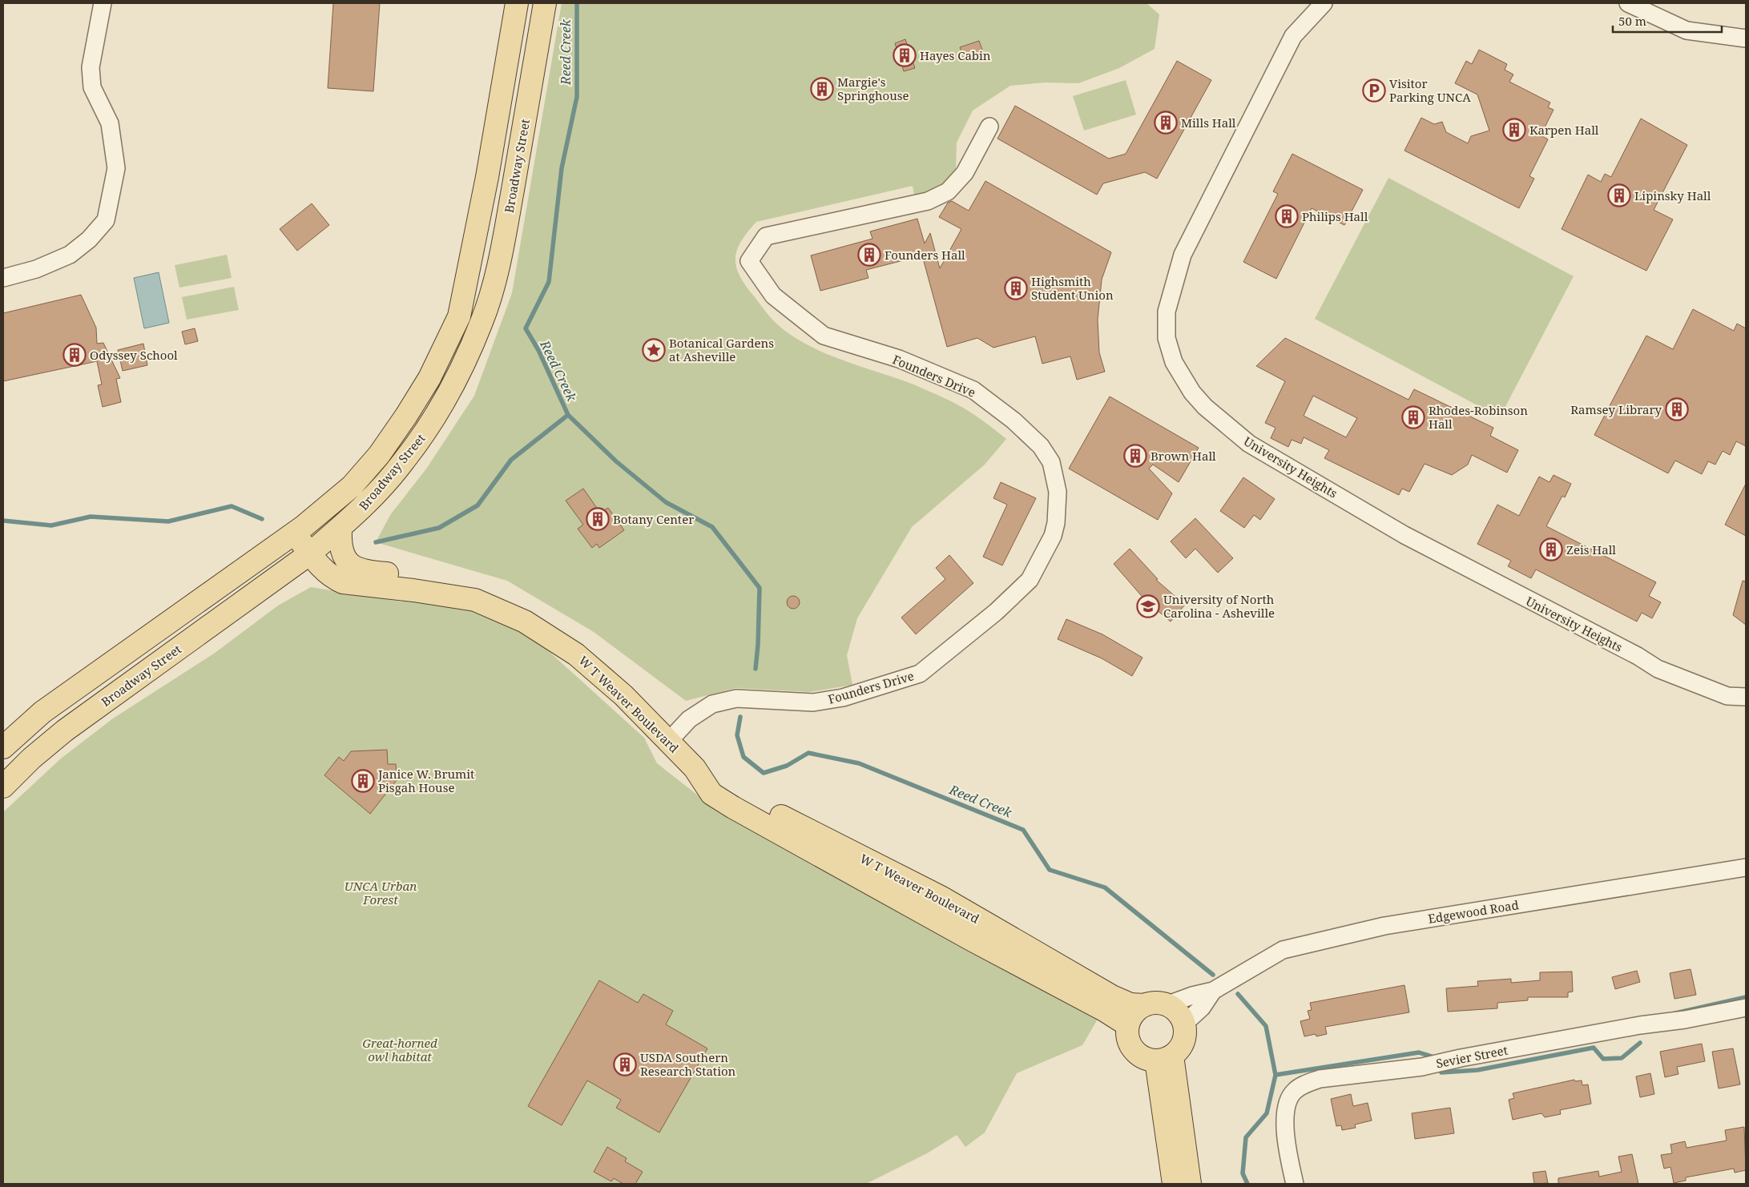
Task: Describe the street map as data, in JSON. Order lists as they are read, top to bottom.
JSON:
{
  "streets": {
    "main road": ["Broadway Street", "W T Weaver Boulevard"],
    "street": [
      "Founders Drive",
      "University Heights",
      "Edgewood Road",
      "Sevier Street"
    ]
  },
  "crossings": [
    ["Broadway Street", "W T Weaver Boulevard"],
    ["Founders Drive", "W T Weaver Boulevard"],
    ["W T Weaver Boulevard", "Edgewood Road"]
  ],
  "water": ["Reed Creek"],
  "parks": ["UNCA Urban Forest", "Great-horned owl habitat"],
  "places": {
    "building": [
      "Hayes Cabin",
      "Margie's Springhouse",
      "Mills Hall",
      "Karpen Hall",
      "Lipinsky Hall",
      "Philips Hall",
      "Founders Hall",
      "Highsmith Student Union",
      "Odyssey School",
      "Ramsey Library",
      "Rhodes-Robinson Hall",
      "Brown Hall",
      "Botany Center",
      "Zeis Hall",
      "Janice W. Brumit Pisgah House",
      "USDA Southern Research Station"
    ],
    "parking": ["Visitor Parking UNCA"],
    "place": ["Botanical Gardens at Asheville"],
    "school or university": ["University of North Carolina - Asheville"]
  },
  "scale_bar": "50 m"
}
